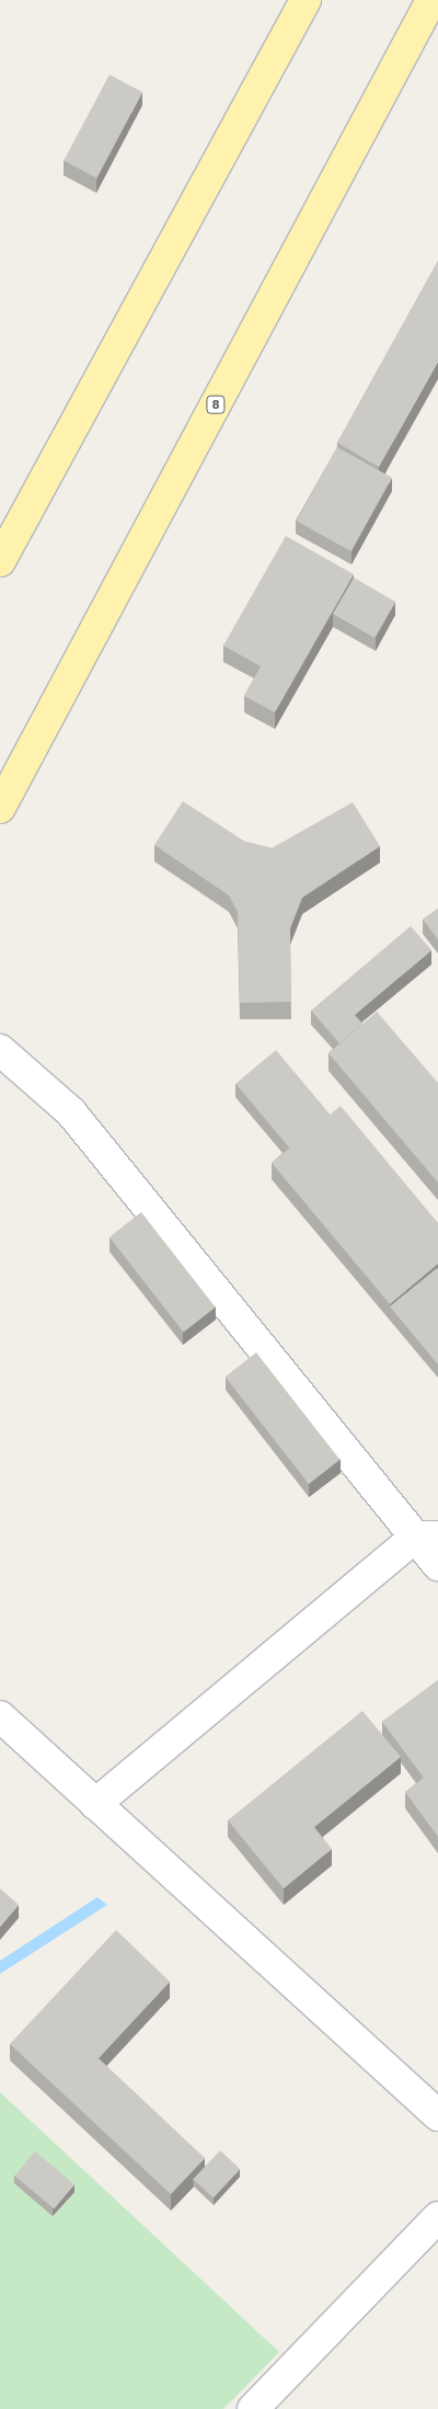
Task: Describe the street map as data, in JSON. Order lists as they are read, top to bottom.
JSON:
{
  "streets": {
    "main road": ["8"]
  }
}
